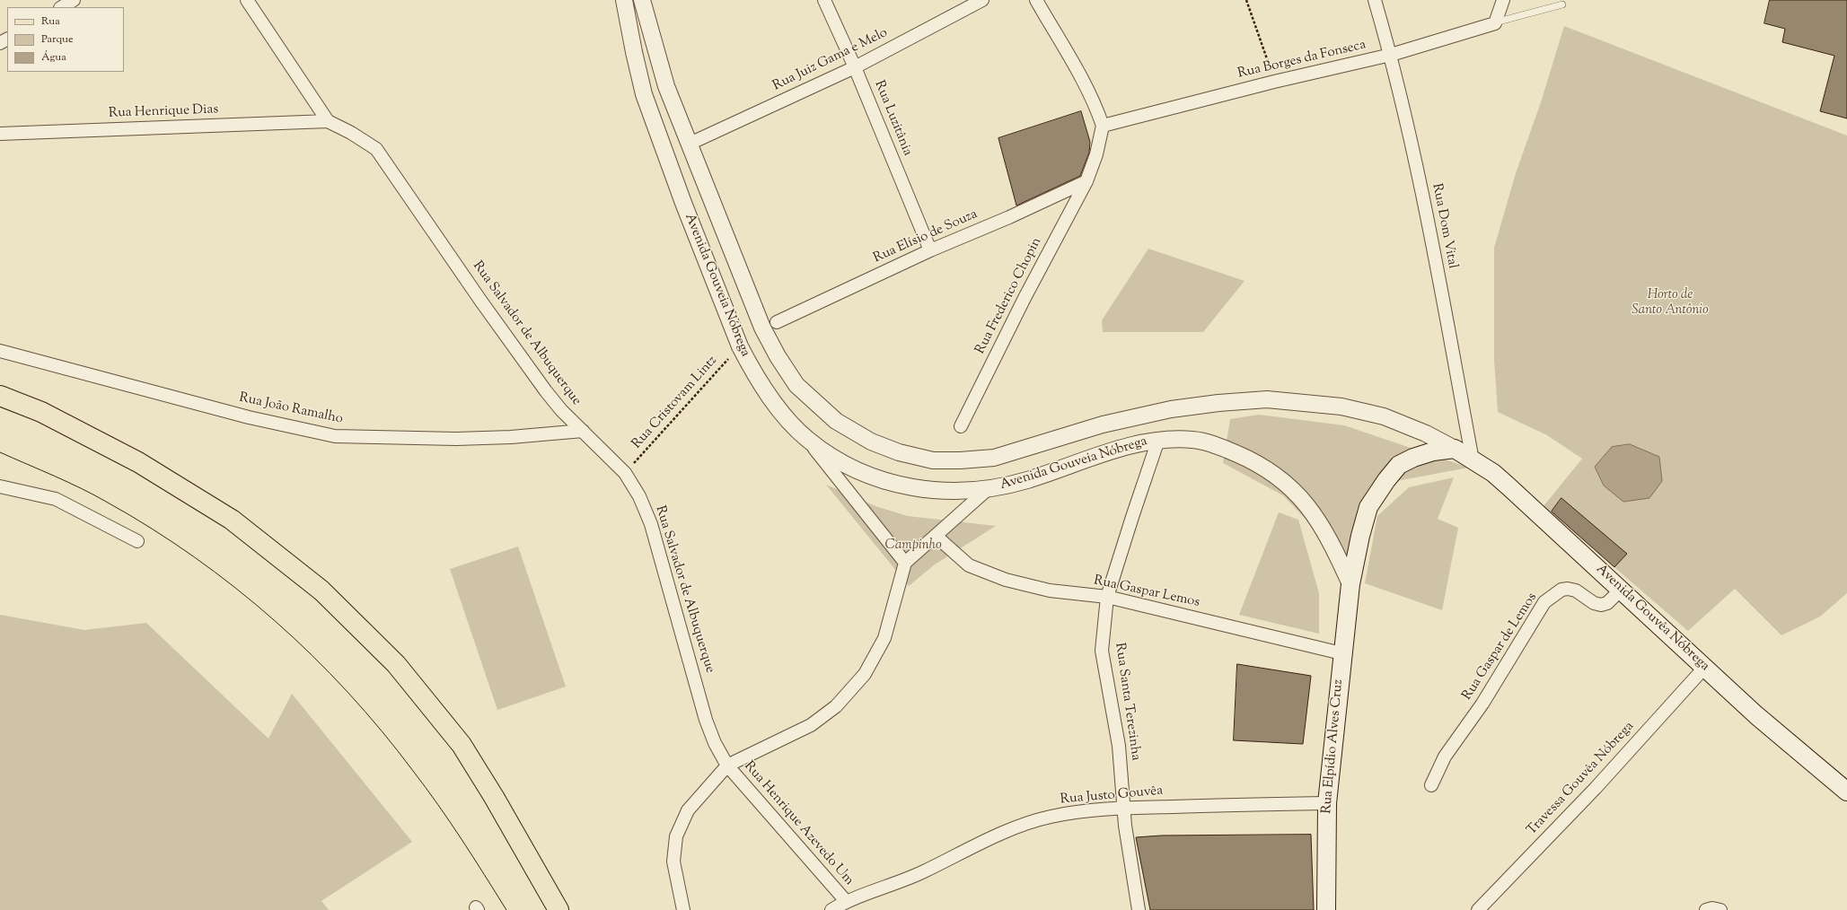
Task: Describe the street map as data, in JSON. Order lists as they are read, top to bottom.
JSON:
{
  "streets": {
    "main road": ["Avenida Gouvêa Nóbrega", "Rua Elpídio Alves Cruz"],
    "street": [
      "Rua Juiz Gama e Melo",
      "Rua Borges da Fonseca",
      "Rua Henrique Dias",
      "Rua Luzitânia",
      "Rua Dom Vital",
      "Rua Elísio de Souza",
      "Avenida Gouveia Nóbrega",
      "Rua Frederico Chopin",
      "Rua Salvador de Albuquerque",
      "Rua João Ramalho",
      "Rua Gaspar Lemos",
      "Rua Gaspar de Lemos",
      "Rua Santa Terezinha",
      "Travessa Gouvêa Nóbrega",
      "Rua Justo Gouvêa",
      "Rua Henrique Azevedo Um"
    ],
    "path": ["Rua Cristovam Lintz"]
  },
  "crossings": [
    ["Rua Juiz Gama e Melo", "Rua Luzitânia"],
    ["Rua Juiz Gama e Melo", "Avenida Gouveia Nóbrega"],
    ["Rua Borges da Fonseca", "Rua Dom Vital"],
    ["Rua Henrique Dias", "Rua Salvador de Albuquerque"],
    ["Rua Luzitânia", "Rua Elísio de Souza"],
    ["Rua Dom Vital", "Avenida Gouvêa Nóbrega"],
    ["Rua Elísio de Souza", "Rua Frederico Chopin"],
    ["Avenida Gouveia Nóbrega", "Rua Cristovam Lintz"],
    ["Avenida Gouveia Nóbrega", "Avenida Gouvêa Nóbrega"],
    ["Avenida Gouveia Nóbrega", "Rua Santa Terezinha"],
    ["Avenida Gouveia Nóbrega", "Rua Elpídio Alves Cruz"],
    ["Rua Salvador de Albuquerque", "Rua Cristovam Lintz"],
    ["Rua Salvador de Albuquerque", "Rua João Ramalho"],
    ["Rua Salvador de Albuquerque", "Rua Henrique Azevedo Um"],
    ["Rua Gaspar Lemos", "Rua Santa Terezinha"],
    ["Rua Gaspar Lemos", "Rua Elpídio Alves Cruz"],
    ["Avenida Gouvêa Nóbrega", "Rua Gaspar de Lemos"],
    ["Avenida Gouvêa Nóbrega", "Travessa Gouvêa Nóbrega"],
    ["Rua Santa Terezinha", "Rua Justo Gouvêa"],
    ["Rua Elpídio Alves Cruz", "Rua Justo Gouvêa"],
    ["Rua Justo Gouvêa", "Rua Henrique Azevedo Um"]
  ],
  "parks": ["Horto de Santo Antônio", "Campinho"],
  "legend": ["Rua", "Parque", "Água"]
}
